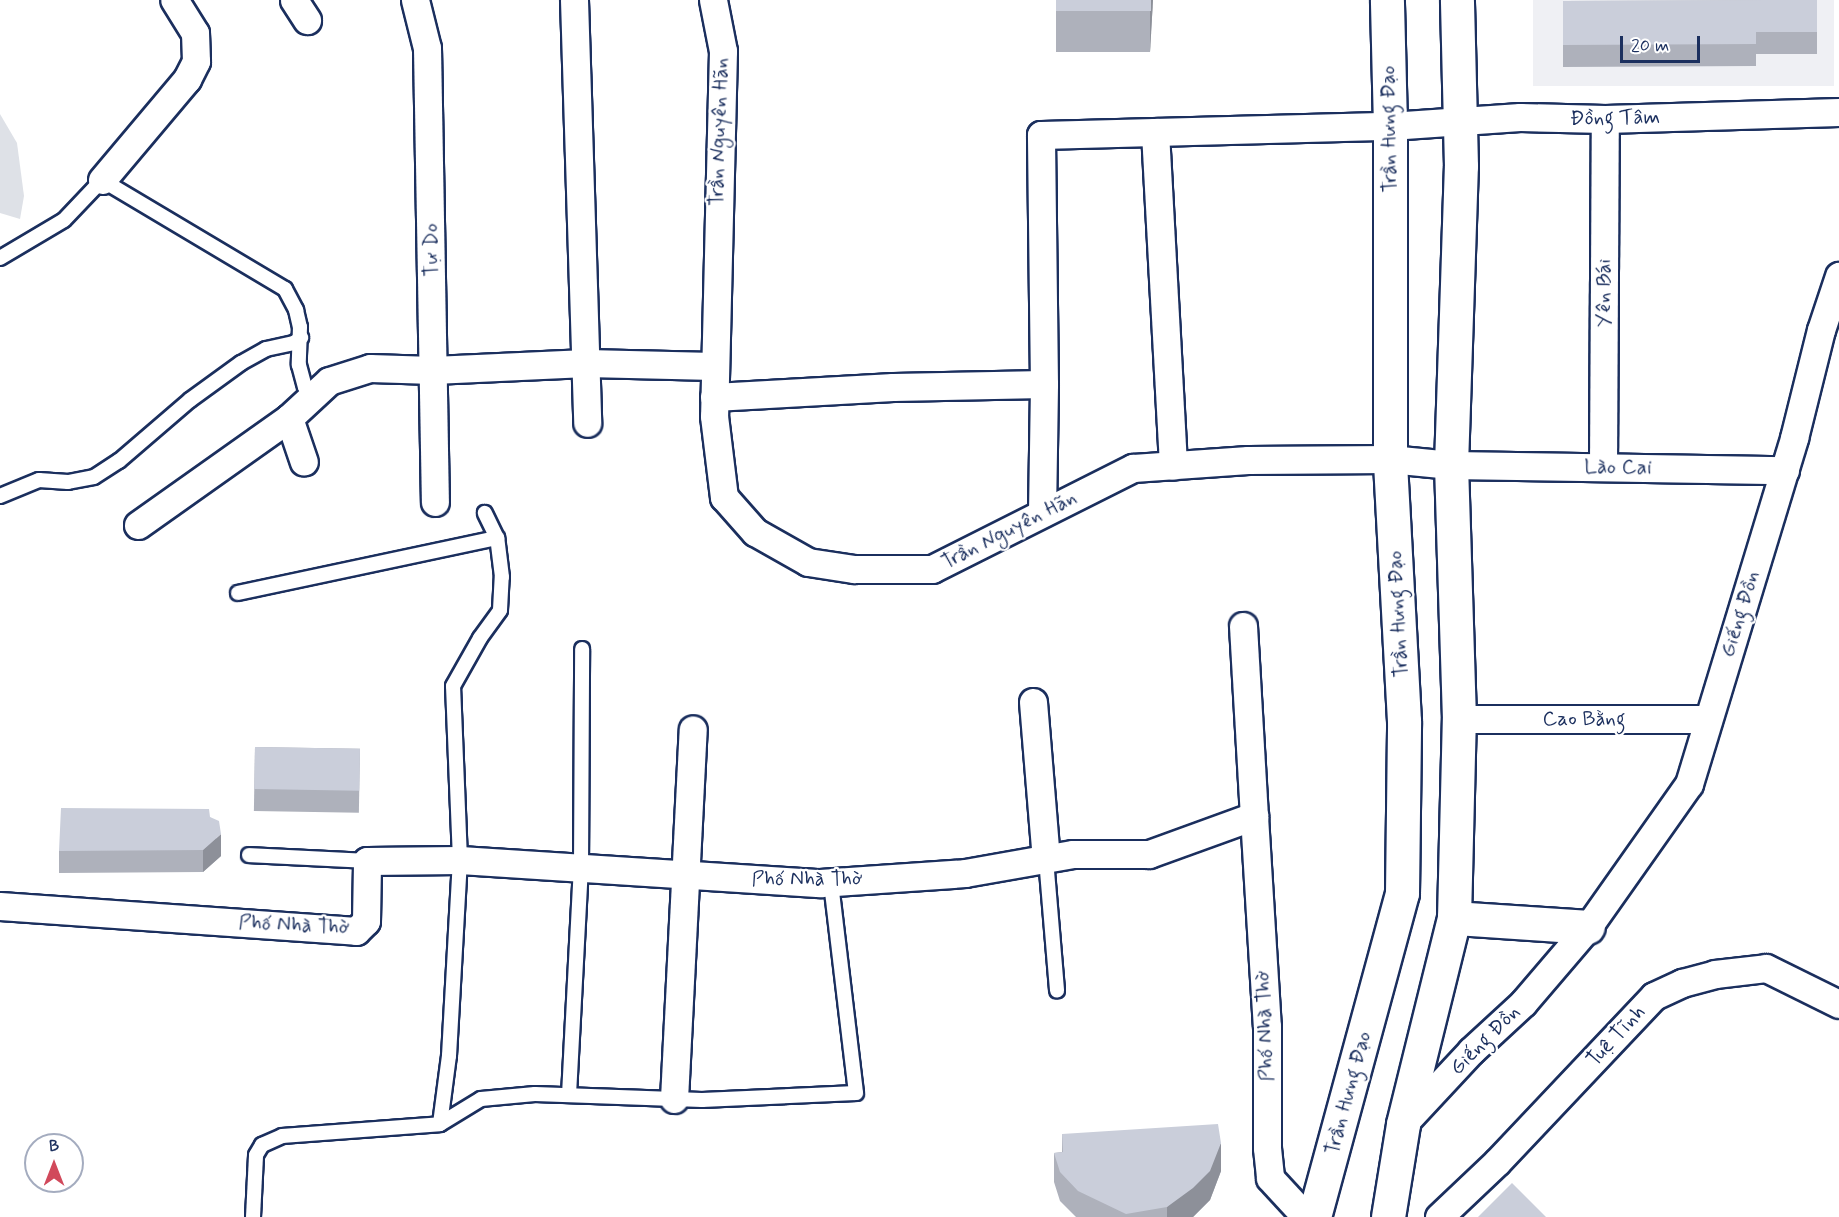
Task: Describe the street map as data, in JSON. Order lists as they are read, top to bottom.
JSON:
{
  "streets": {
    "main road": ["Trần Hưng Đạo"],
    "street": [
      "Đồng Tâm",
      "Trần Nguyên Hãn",
      "Tự Do",
      "Yên Bái",
      "Lào Cai",
      "Giếng Đồn",
      "Cao Bằng",
      "Phố Nhà Thờ",
      "Tuệ Tĩnh"
    ]
  },
  "crossings": [
    ["Đồng Tâm", "Trần Hưng Đạo"],
    ["Đồng Tâm", "Yên Bái"],
    ["Trần Hưng Đạo", "Trần Nguyên Hãn"],
    ["Trần Nguyên Hãn", "Lào Cai"],
    ["Yên Bái", "Lào Cai"],
    ["Lào Cai", "Giếng Đồn"],
    ["Giếng Đồn", "Cao Bằng"]
  ],
  "scale_bar": "20 m",
  "north": "top"
}
